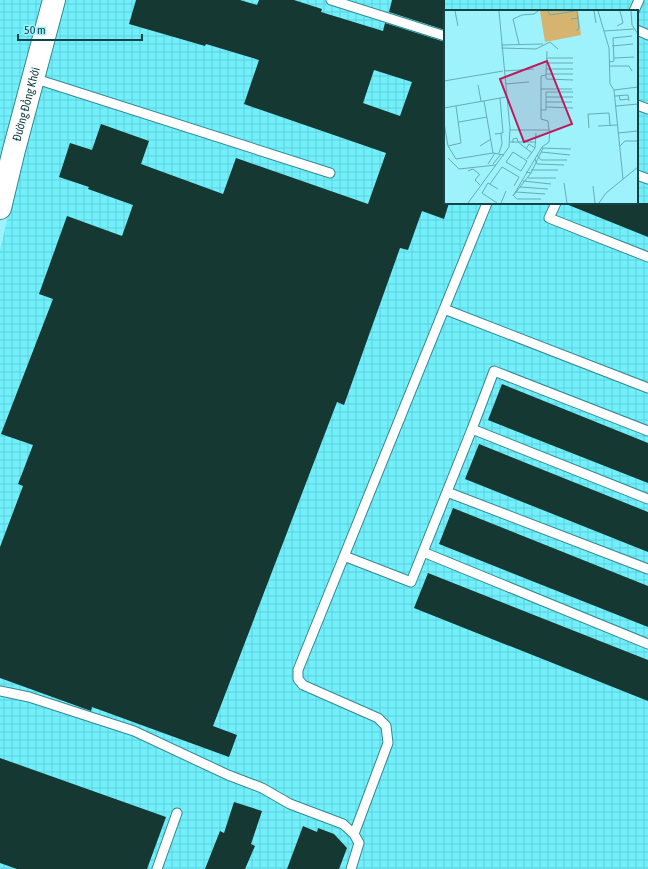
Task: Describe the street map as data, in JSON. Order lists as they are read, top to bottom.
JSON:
{
  "streets": {
    "main road": ["Đường Đồng Khởi"]
  },
  "scale_bar": "50 m"
}
